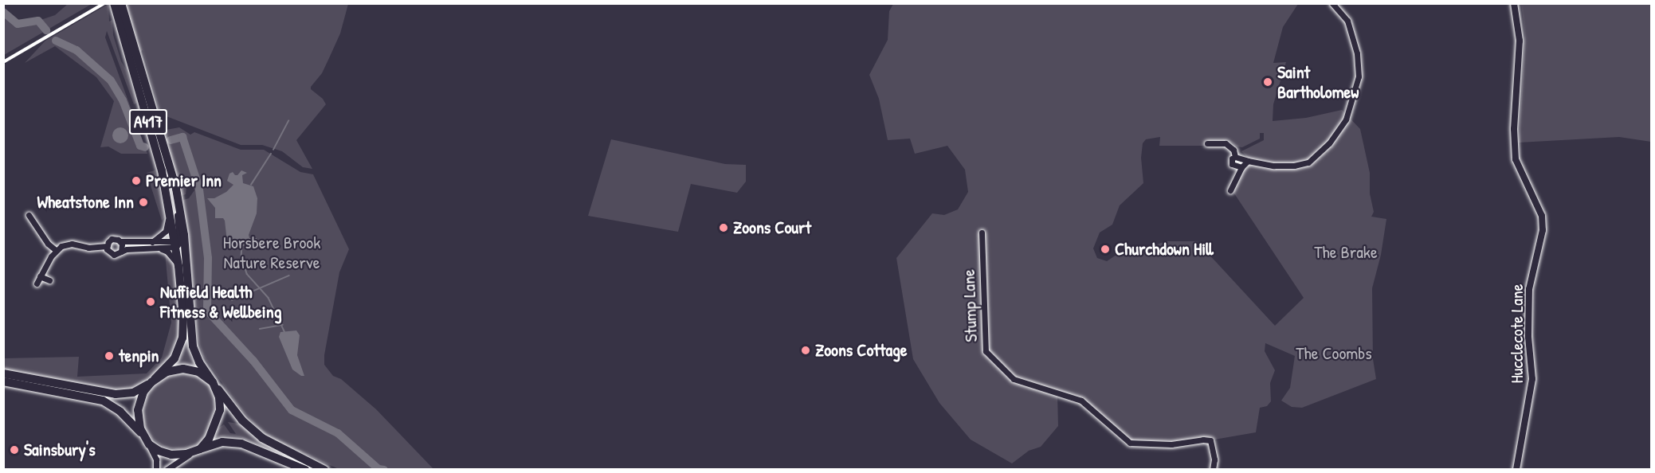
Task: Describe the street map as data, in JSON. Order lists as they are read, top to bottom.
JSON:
{
  "streets": {
    "highway": ["A417"],
    "street": ["Stump Lane", "Hucclecote Lane"]
  },
  "parks": ["Horsbere Brook Nature Reserve", "The Brake", "The Coombs"],
  "places": [
    "Saint Bartholomew",
    "Premier Inn",
    "Wheatstone Inn",
    "Zoons Court",
    "Churchdown Hill",
    "Nuffield Health Fitness & Wellbeing",
    "Zoons Cottage",
    "tenpin",
    "Sainsbury's"
  ]
}
